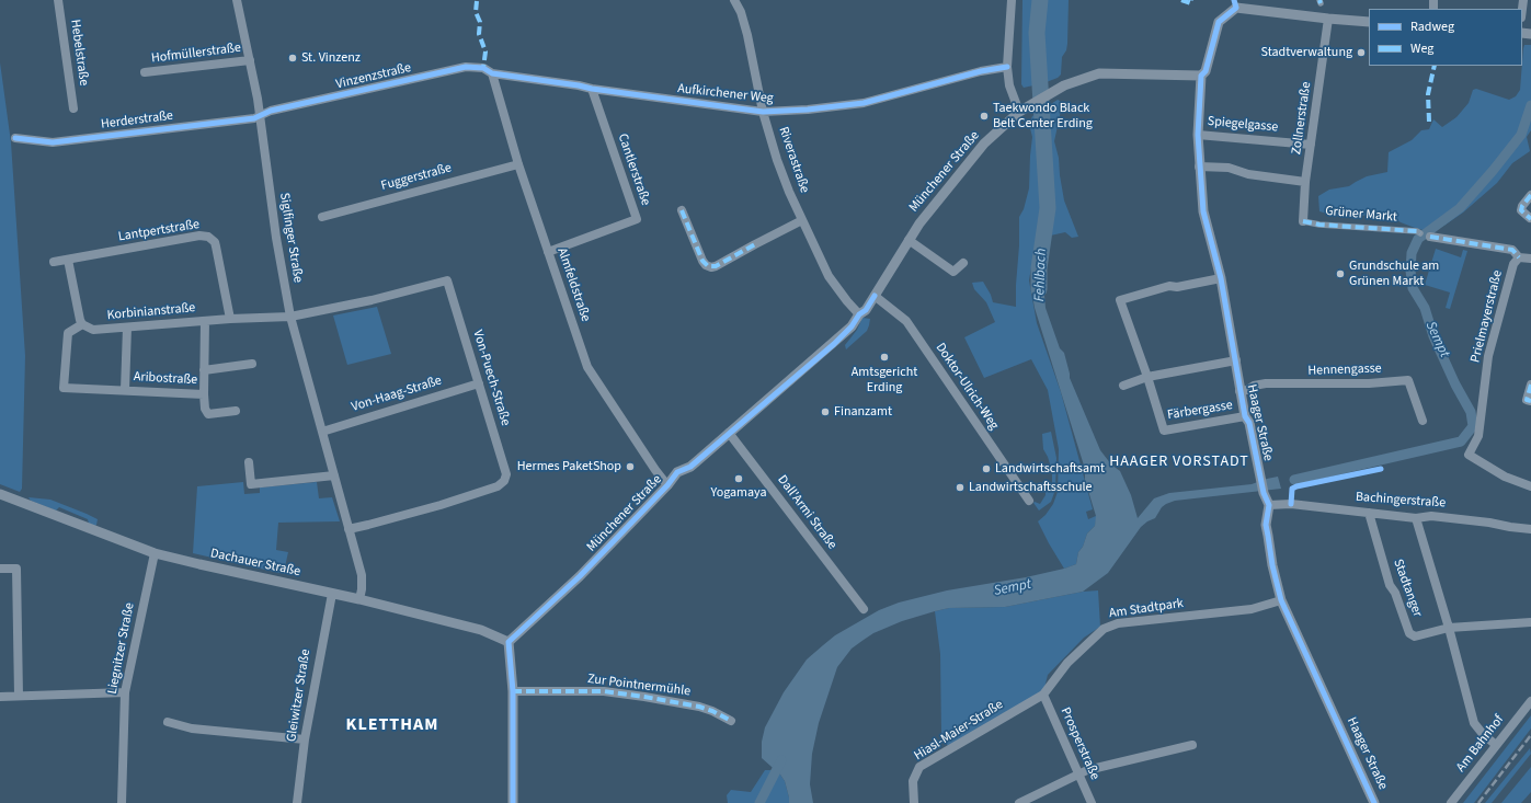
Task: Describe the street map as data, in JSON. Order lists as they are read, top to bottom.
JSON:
{
  "streets": {
    "street": [
      "Hebelstraße",
      "Hofmüllerstraße",
      "Vinzenzstraße",
      "Aufkirchener Weg",
      "Zollnerstraße",
      "Herderstraße",
      "Spiegelgasse",
      "Riverastraße",
      "Cantlerstraße",
      "Münchener Straße",
      "Fuggerstraße",
      "Grüner Markt",
      "Lantpertstraße",
      "Siglfinger Straße",
      "Almfeldstraße",
      "Korbinianstraße",
      "Prielmayerstraße",
      "Hennengasse",
      "Von-Puech-Straße",
      "Aribostraße",
      "Doktor-Ulrich-Weg",
      "Von-Haag-Straße",
      "Färbergasse",
      "Haager Straße",
      "Bachingerstraße",
      "Dall'Armi Straße",
      "Dachauer Straße",
      "Stadtanger",
      "Am Stadtpark",
      "Liegnitzer Straße",
      "Zur Pointnermühle",
      "Gleiwitzer Straße",
      "Hiasl-Maier-Straße",
      "Prosperstraße",
      "Am Bahnhof"
    ]
  },
  "crossings": [
    ["Hofmüllerstraße", "Siglfinger Straße"],
    ["Vinzenzstraße", "Aufkirchener Weg"],
    ["Vinzenzstraße", "Herderstraße"],
    ["Vinzenzstraße", "Siglfinger Straße"],
    ["Vinzenzstraße", "Almfeldstraße"],
    ["Aufkirchener Weg", "Riverastraße"],
    ["Aufkirchener Weg", "Cantlerstraße"],
    ["Aufkirchener Weg", "Almfeldstraße"],
    ["Zollnerstraße", "Spiegelgasse"],
    ["Zollnerstraße", "Grüner Markt"],
    ["Herderstraße", "Siglfinger Straße"],
    ["Spiegelgasse", "Haager Straße"],
    ["Riverastraße", "Münchener Straße"],
    ["Cantlerstraße", "Almfeldstraße"],
    ["Münchener Straße", "Almfeldstraße"],
    ["Münchener Straße", "Doktor-Ulrich-Weg"],
    ["Münchener Straße", "Haager Straße"],
    ["Münchener Straße", "Dall'Armi Straße"],
    ["Münchener Straße", "Dachauer Straße"],
    ["Fuggerstraße", "Almfeldstraße"],
    ["Lantpertstraße", "Korbinianstraße"],
    ["Siglfinger Straße", "Korbinianstraße"],
    ["Siglfinger Straße", "Von-Puech-Straße"],
    ["Siglfinger Straße", "Von-Haag-Straße"],
    ["Siglfinger Straße", "Dachauer Straße"],
    ["Korbinianstraße", "Von-Puech-Straße"],
    ["Korbinianstraße", "Aribostraße"],
    ["Hennengasse", "Haager Straße"],
    ["Von-Puech-Straße", "Von-Haag-Straße"],
    ["Färbergasse", "Haager Straße"],
    ["Haager Straße", "Bachingerstraße"],
    ["Haager Straße", "Am Stadtpark"],
    ["Bachingerstraße", "Stadtanger"],
    ["Dachauer Straße", "Liegnitzer Straße"],
    ["Dachauer Straße", "Gleiwitzer Straße"],
    ["Stadtanger", "Am Bahnhof"],
    ["Am Stadtpark", "Hiasl-Maier-Straße"],
    ["Am Stadtpark", "Prosperstraße"],
    ["Hiasl-Maier-Straße", "Prosperstraße"]
  ],
  "districts": ["HAAGER VORSTADT", "KLETTHAM"],
  "water": ["Fehlbach", "Sempt"],
  "places": [
    "Stadtverwaltung",
    "St. Vinzenz",
    "Taekwondo Black Belt Center Erding",
    "Grundschule am Grünen Markt",
    "Amtsgericht Erding",
    "Finanzamt",
    "Hermes PaketShop",
    "Landwirtschaftsamt",
    "Yogamaya",
    "Landwirtschaftsschule"
  ],
  "legend": ["Radweg", "Weg"]
}
